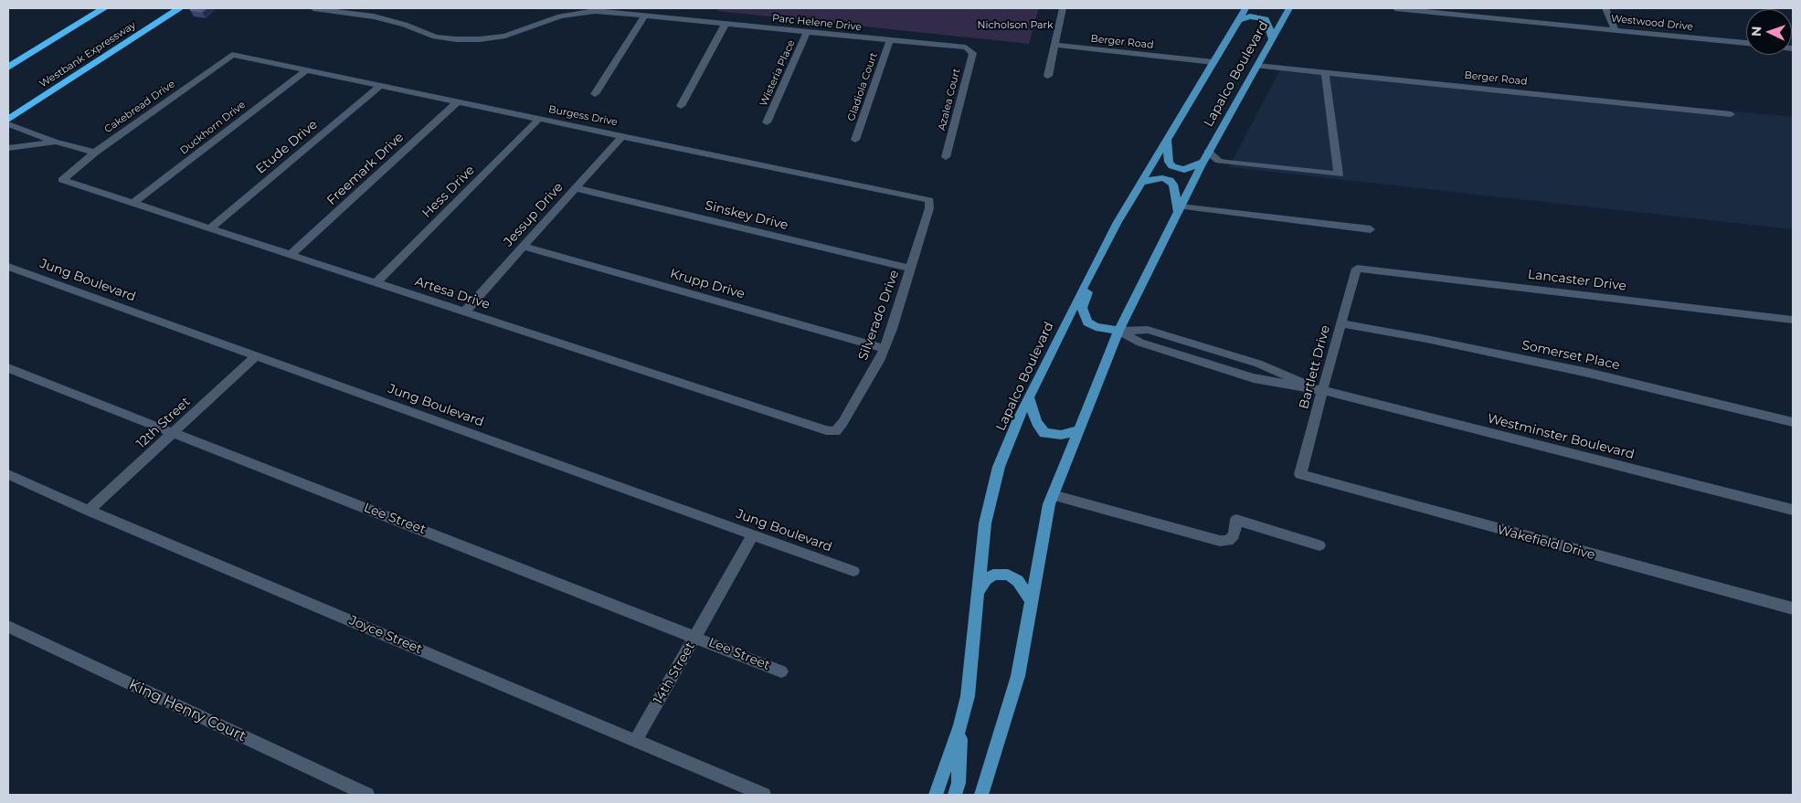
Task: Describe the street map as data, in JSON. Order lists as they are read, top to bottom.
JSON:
{
  "streets": {
    "highway": ["Westbank Expressway"],
    "main road": ["Lapalco Boulevard"],
    "street": [
      "Parc Helene Drive",
      "Westwood Drive",
      "Berger Road",
      "Wisteria Place",
      "Gladiola Court",
      "Azalea Court",
      "Cakebread Drive",
      "Burgess Drive",
      "Duckhorn Drive",
      "Etude Drive",
      "Freemark Drive",
      "Hess Drive",
      "Jessup Drive",
      "Sinskey Drive",
      "Jung Boulevard",
      "Lancaster Drive",
      "Krupp Drive",
      "Artesa Drive",
      "Silverado Drive",
      "Somerset Place",
      "Bartlett Drive",
      "12th Street",
      "Westminster Boulevard",
      "Lee Street",
      "Wakefield Drive",
      "Joyce Street",
      "14th Street",
      "King Henry Court"
    ]
  },
  "crossings": [
    ["Parc Helene Drive", "Wisteria Place"],
    ["Parc Helene Drive", "Gladiola Court"],
    ["Parc Helene Drive", "Azalea Court"],
    ["Berger Road", "Lapalco Boulevard"],
    ["Lapalco Boulevard", "Westminster Boulevard"],
    ["Cakebread Drive", "Burgess Drive"],
    ["Cakebread Drive", "Artesa Drive"],
    ["Burgess Drive", "Duckhorn Drive"],
    ["Burgess Drive", "Etude Drive"],
    ["Burgess Drive", "Freemark Drive"],
    ["Burgess Drive", "Hess Drive"],
    ["Burgess Drive", "Jessup Drive"],
    ["Burgess Drive", "Silverado Drive"],
    ["Duckhorn Drive", "Artesa Drive"],
    ["Etude Drive", "Artesa Drive"],
    ["Freemark Drive", "Artesa Drive"],
    ["Hess Drive", "Artesa Drive"],
    ["Jessup Drive", "Sinskey Drive"],
    ["Jessup Drive", "Krupp Drive"],
    ["Jessup Drive", "Artesa Drive"],
    ["Sinskey Drive", "Silverado Drive"],
    ["Jung Boulevard", "12th Street"],
    ["Jung Boulevard", "14th Street"],
    ["Lancaster Drive", "Bartlett Drive"],
    ["Krupp Drive", "Silverado Drive"],
    ["Artesa Drive", "Silverado Drive"],
    ["Somerset Place", "Bartlett Drive"],
    ["Bartlett Drive", "Westminster Boulevard"],
    ["Bartlett Drive", "Wakefield Drive"],
    ["12th Street", "Lee Street"],
    ["12th Street", "Joyce Street"],
    ["Lee Street", "14th Street"],
    ["Joyce Street", "14th Street"]
  ],
  "parks": ["Nicholson Park"],
  "north": "left"
}
